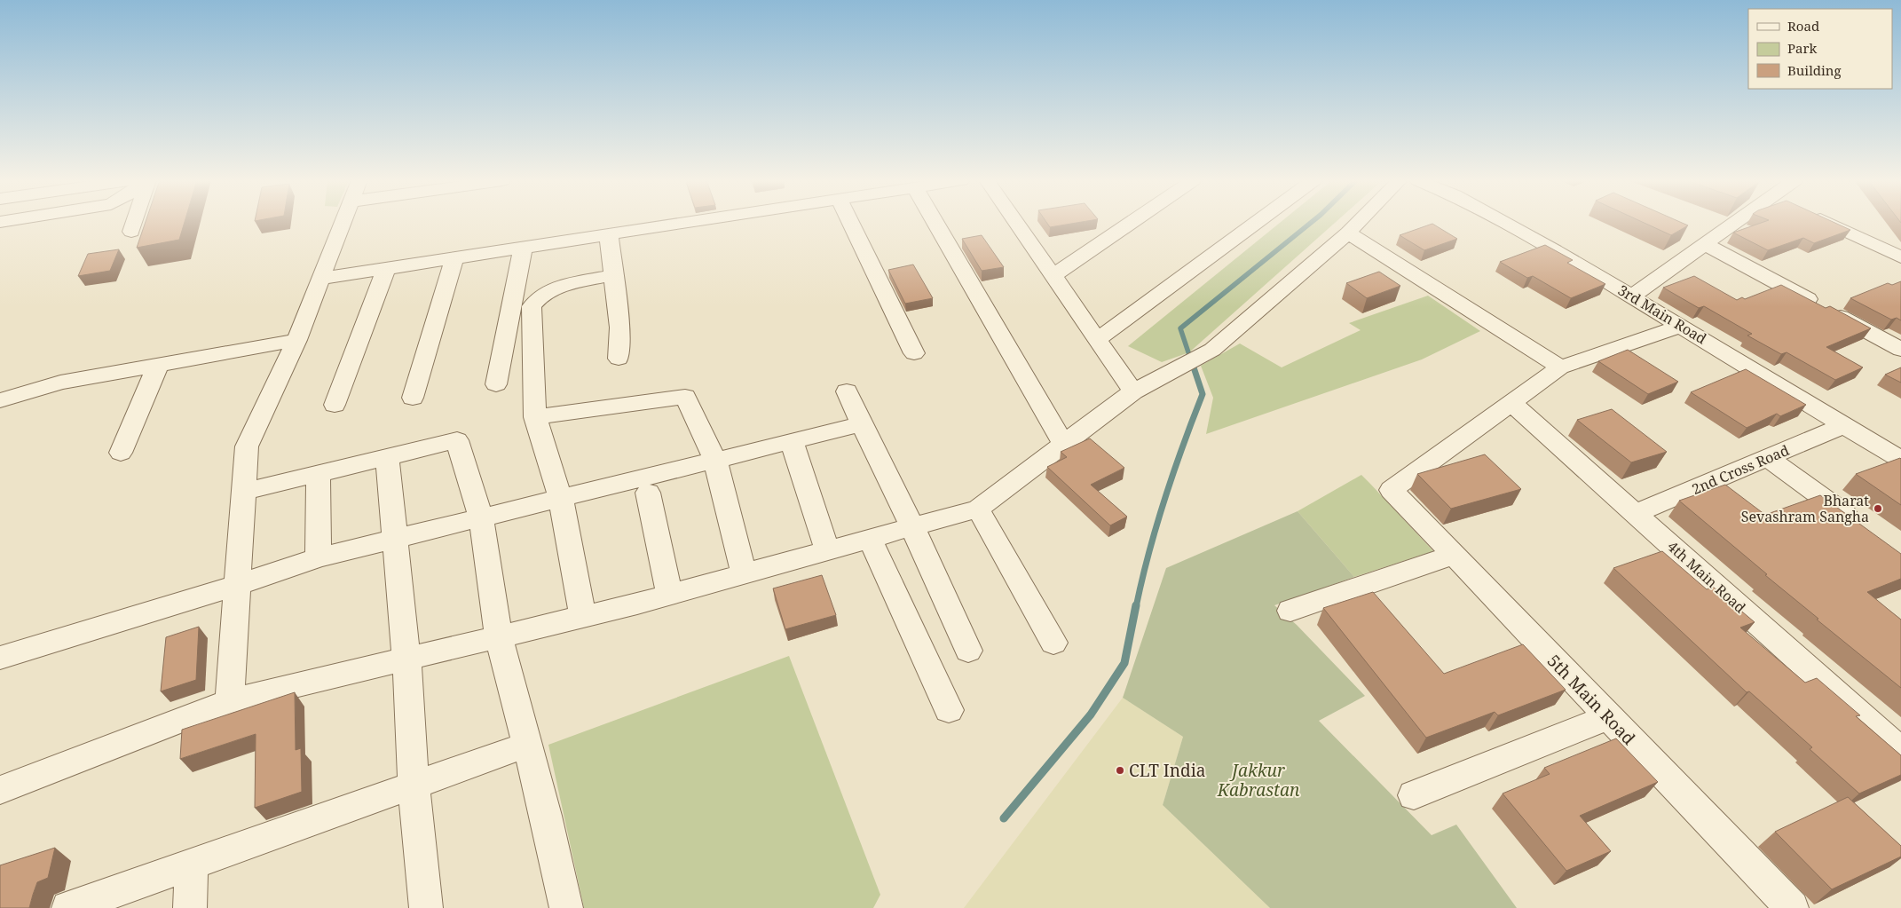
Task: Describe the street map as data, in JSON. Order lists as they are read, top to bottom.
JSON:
{
  "streets": {
    "street": [
      "3rd Main Road",
      "2nd Cross Road",
      "4th Main Road",
      "5th Main Road"
    ]
  },
  "crossings": [
    ["3rd Main Road", "2nd Cross Road"],
    ["2nd Cross Road", "4th Main Road"],
    ["4th Main Road", "5th Main Road"]
  ],
  "parks": ["Jakkur Kabrastan"],
  "places": ["Bharat Sevashram Sangha", "CLT India"],
  "legend": ["Road", "Park", "Building"]
}
